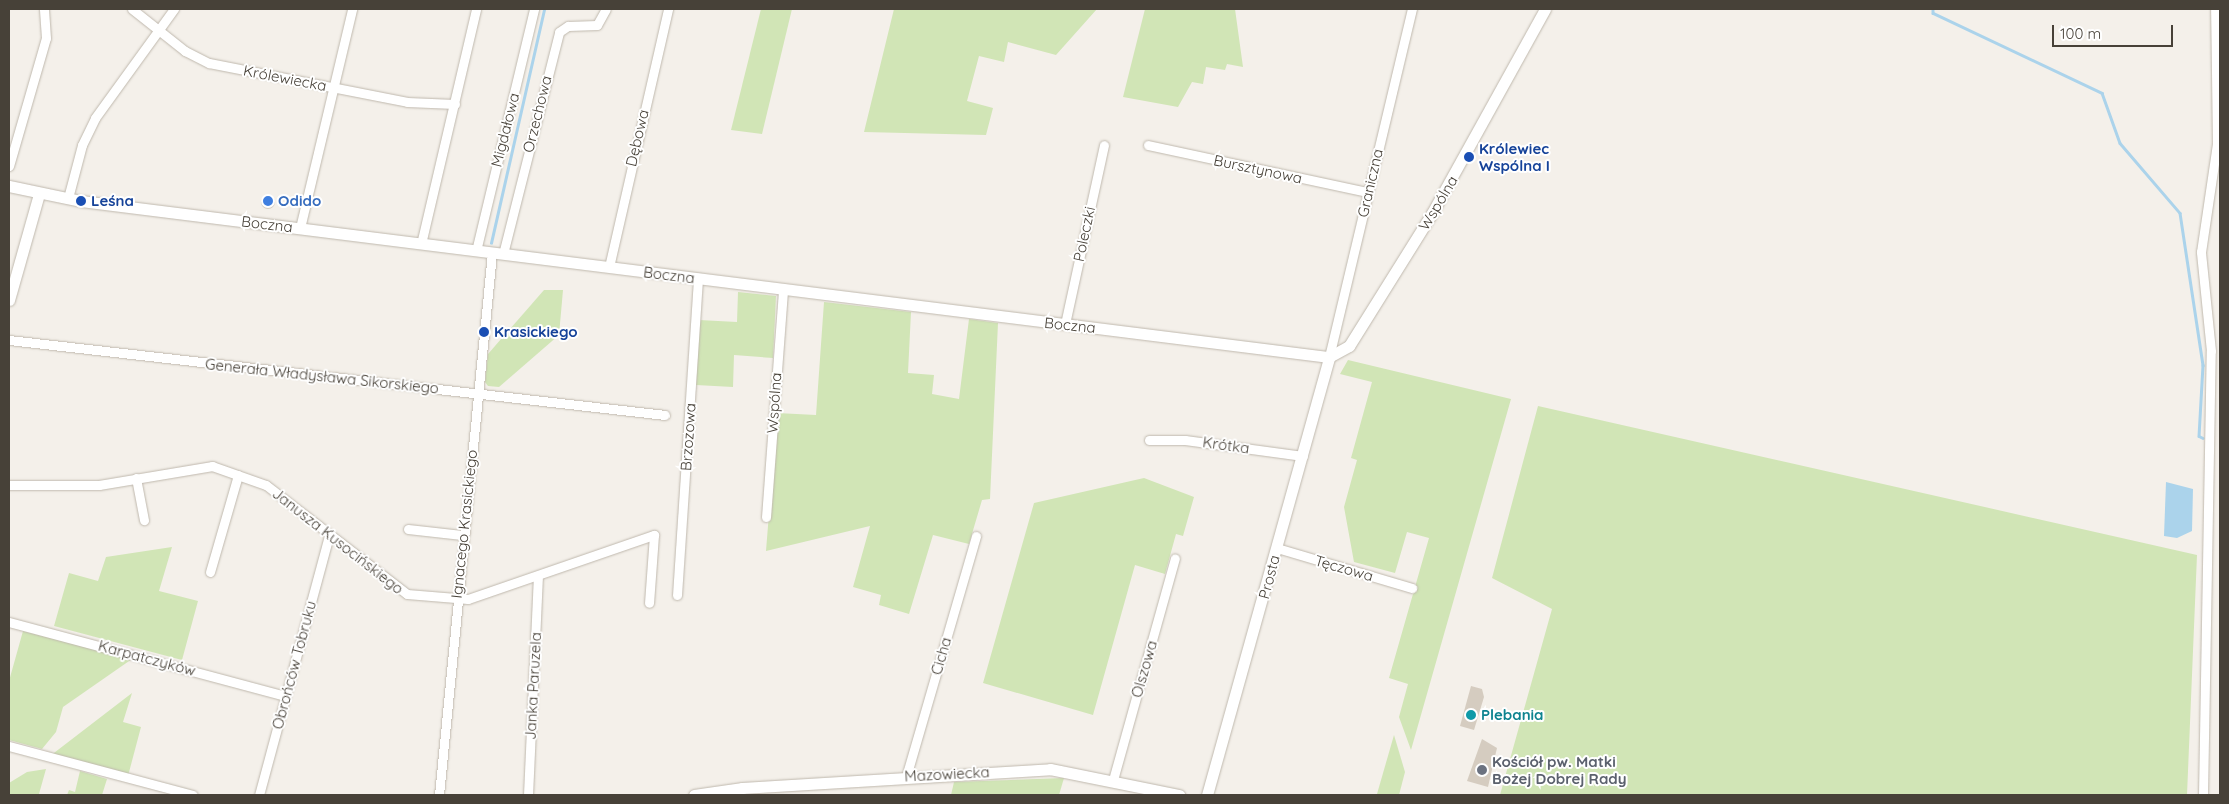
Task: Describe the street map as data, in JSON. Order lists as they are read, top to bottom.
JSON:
{
  "streets": {
    "street": [
      "Królewiecka",
      "Orzechowa",
      "Migdałowa",
      "Dębowa",
      "Bursztynowa",
      "Graniczna",
      "Wspólna",
      "Boczna",
      "Poleczki",
      "Generała Władysława Sikorskiego",
      "Brzozowa",
      "Krótka",
      "Ignacego Krasickiego",
      "Janusza Kusocińskiego",
      "Tęczowa",
      "Prosta",
      "Cicha",
      "Karpatczyków",
      "Obrońców Tobruku",
      "Olszowa",
      "Janka Paruzela",
      "Mazowiecka"
    ]
  },
  "crossings": [
    ["Orzechowa", "Boczna"],
    ["Orzechowa", "Ignacego Krasickiego"],
    ["Migdałowa", "Boczna"],
    ["Dębowa", "Boczna"],
    ["Bursztynowa", "Graniczna"],
    ["Graniczna", "Wspólna"],
    ["Graniczna", "Boczna"],
    ["Graniczna", "Prosta"],
    ["Wspólna", "Boczna"],
    ["Wspólna", "Prosta"],
    ["Boczna", "Poleczki"],
    ["Boczna", "Brzozowa"],
    ["Boczna", "Ignacego Krasickiego"],
    ["Boczna", "Prosta"],
    ["Generała Władysława Sikorskiego", "Ignacego Krasickiego"],
    ["Krótka", "Prosta"],
    ["Ignacego Krasickiego", "Janusza Kusocińskiego"],
    ["Janusza Kusocińskiego", "Obrońców Tobruku"],
    ["Janusza Kusocińskiego", "Janka Paruzela"],
    ["Tęczowa", "Prosta"],
    ["Cicha", "Mazowiecka"],
    ["Karpatczyków", "Obrońców Tobruku"],
    ["Olszowa", "Mazowiecka"]
  ],
  "places": [
    "Królewiec Wspólna I",
    "Leśna",
    "Odido",
    "Krasickiego",
    "Plebania",
    "Kościół pw. Matki Bożej Dobrej Rady"
  ],
  "scale_bar": "100 m"
}
